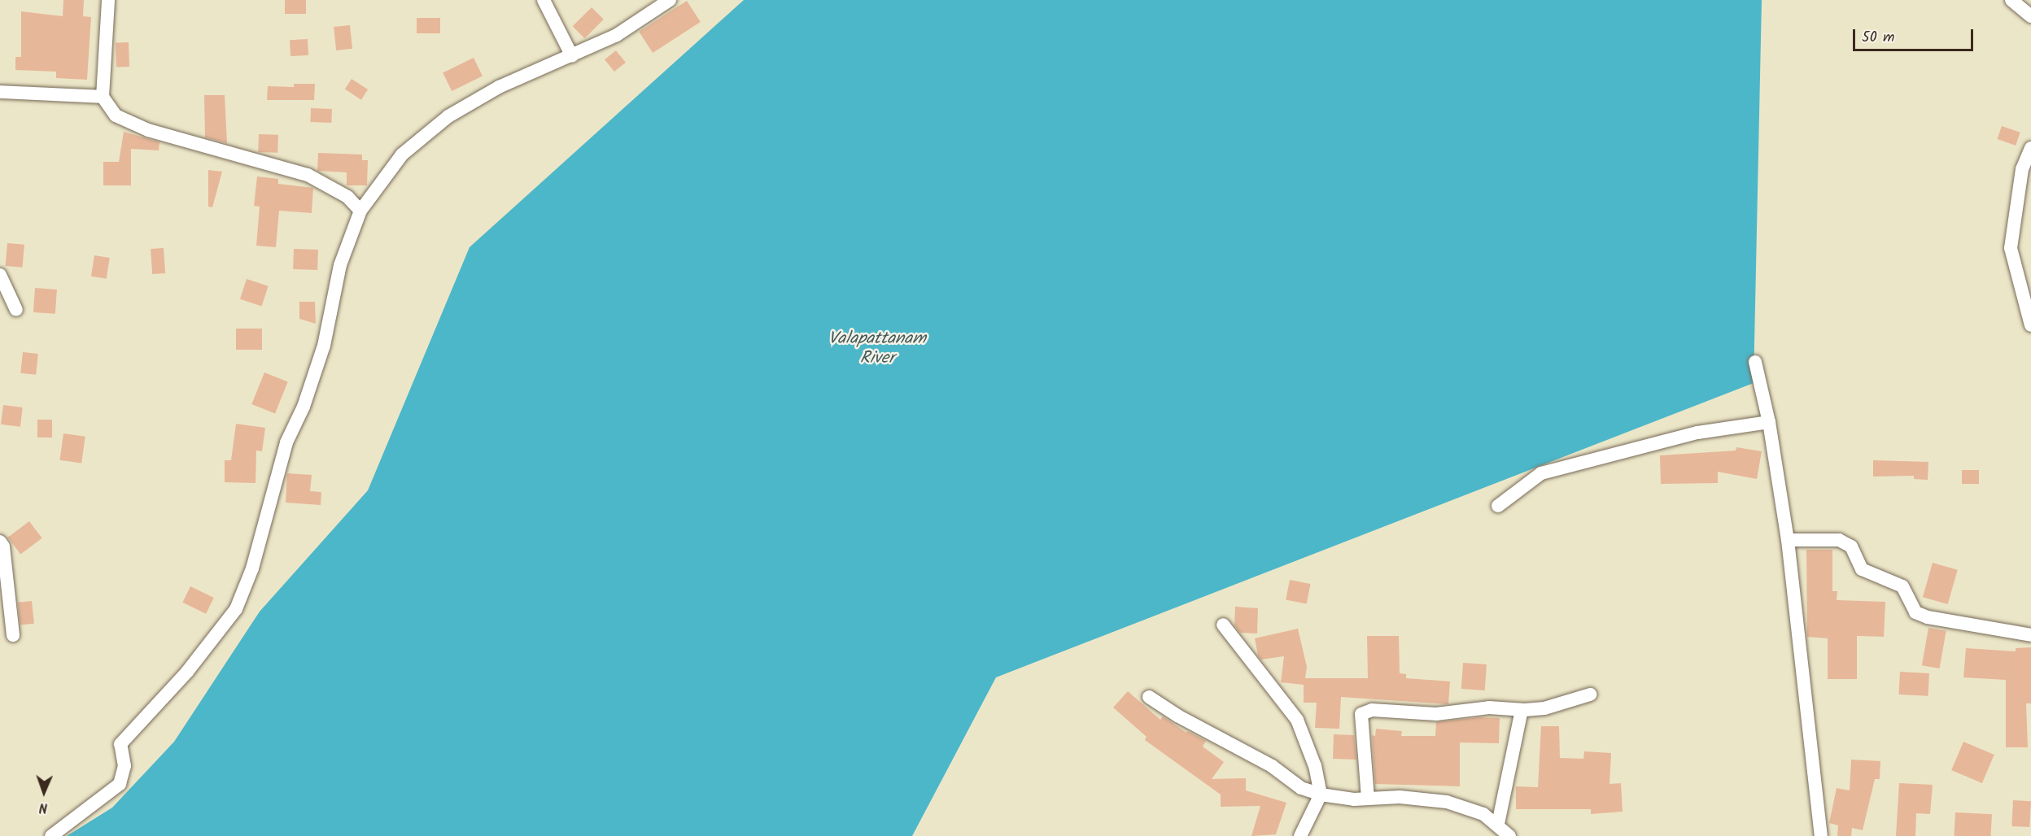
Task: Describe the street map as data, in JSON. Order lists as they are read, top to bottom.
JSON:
{
  "water": ["Valapattanam River"],
  "scale_bar": "50 m",
  "north": "bottom"
}
